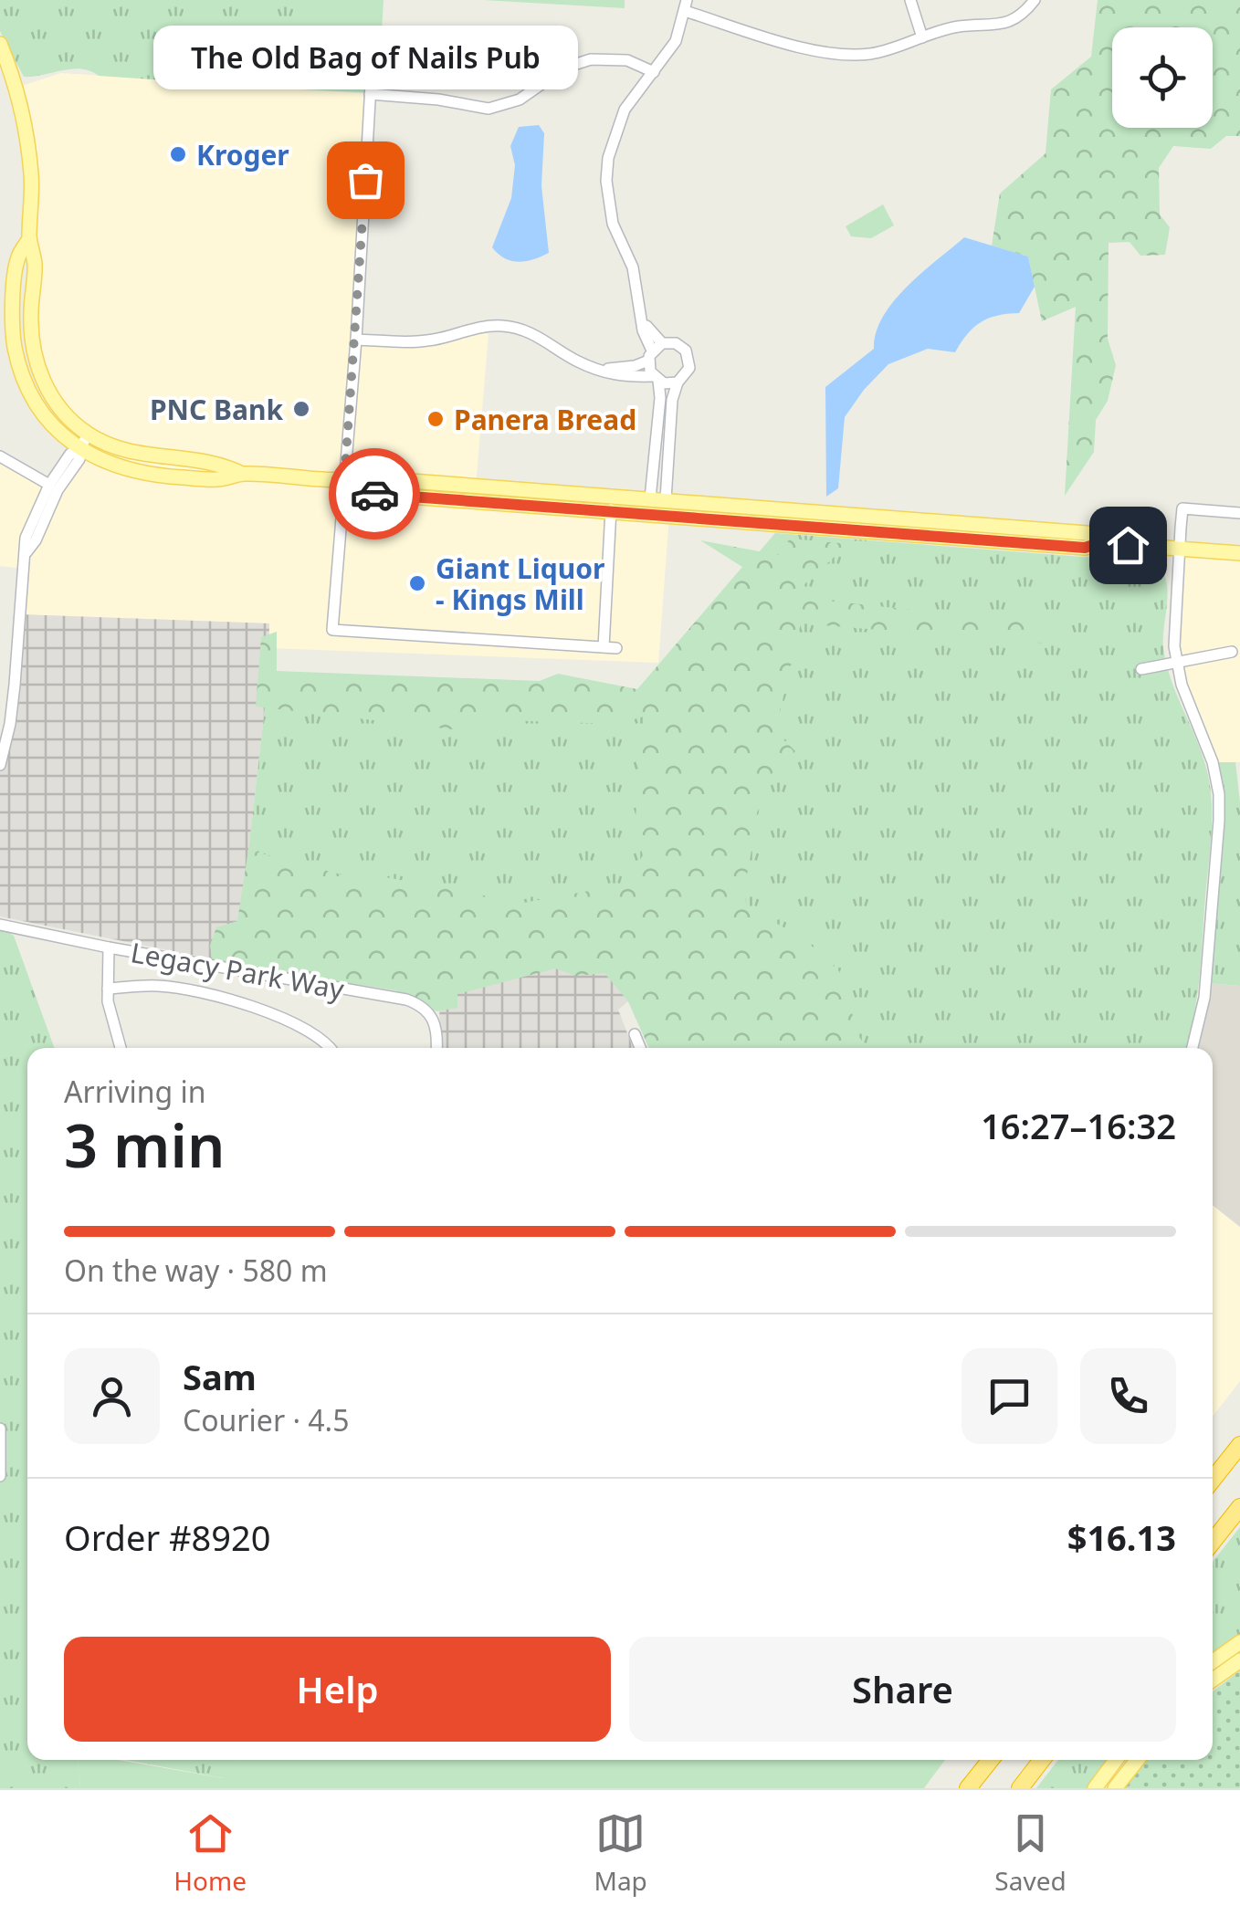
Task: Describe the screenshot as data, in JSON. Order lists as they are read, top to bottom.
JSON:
{
  "streets": {
    "street": ["Legacy Park Way"]
  },
  "places": [
    "Kroger",
    "The Old Bag of Nails Pub",
    "PNC Bank",
    "Panera Bread",
    "Giant Liquor - Kings Mill"
  ],
  "page": {
    "bubble": "The Old Bag of Nails Pub",
    "heading": ["3 min", "Arriving in", "16:27–16:32"],
    "panel": [
      "Sam",
      "Courier · 4.5",
      "Order #8920",
      "$16.13"
    ],
    "bar": "On the way · 580 m",
    "buttons": ["Help", "Share"],
    "tabs": ["Home", "Map", "Saved"]
  }
}
